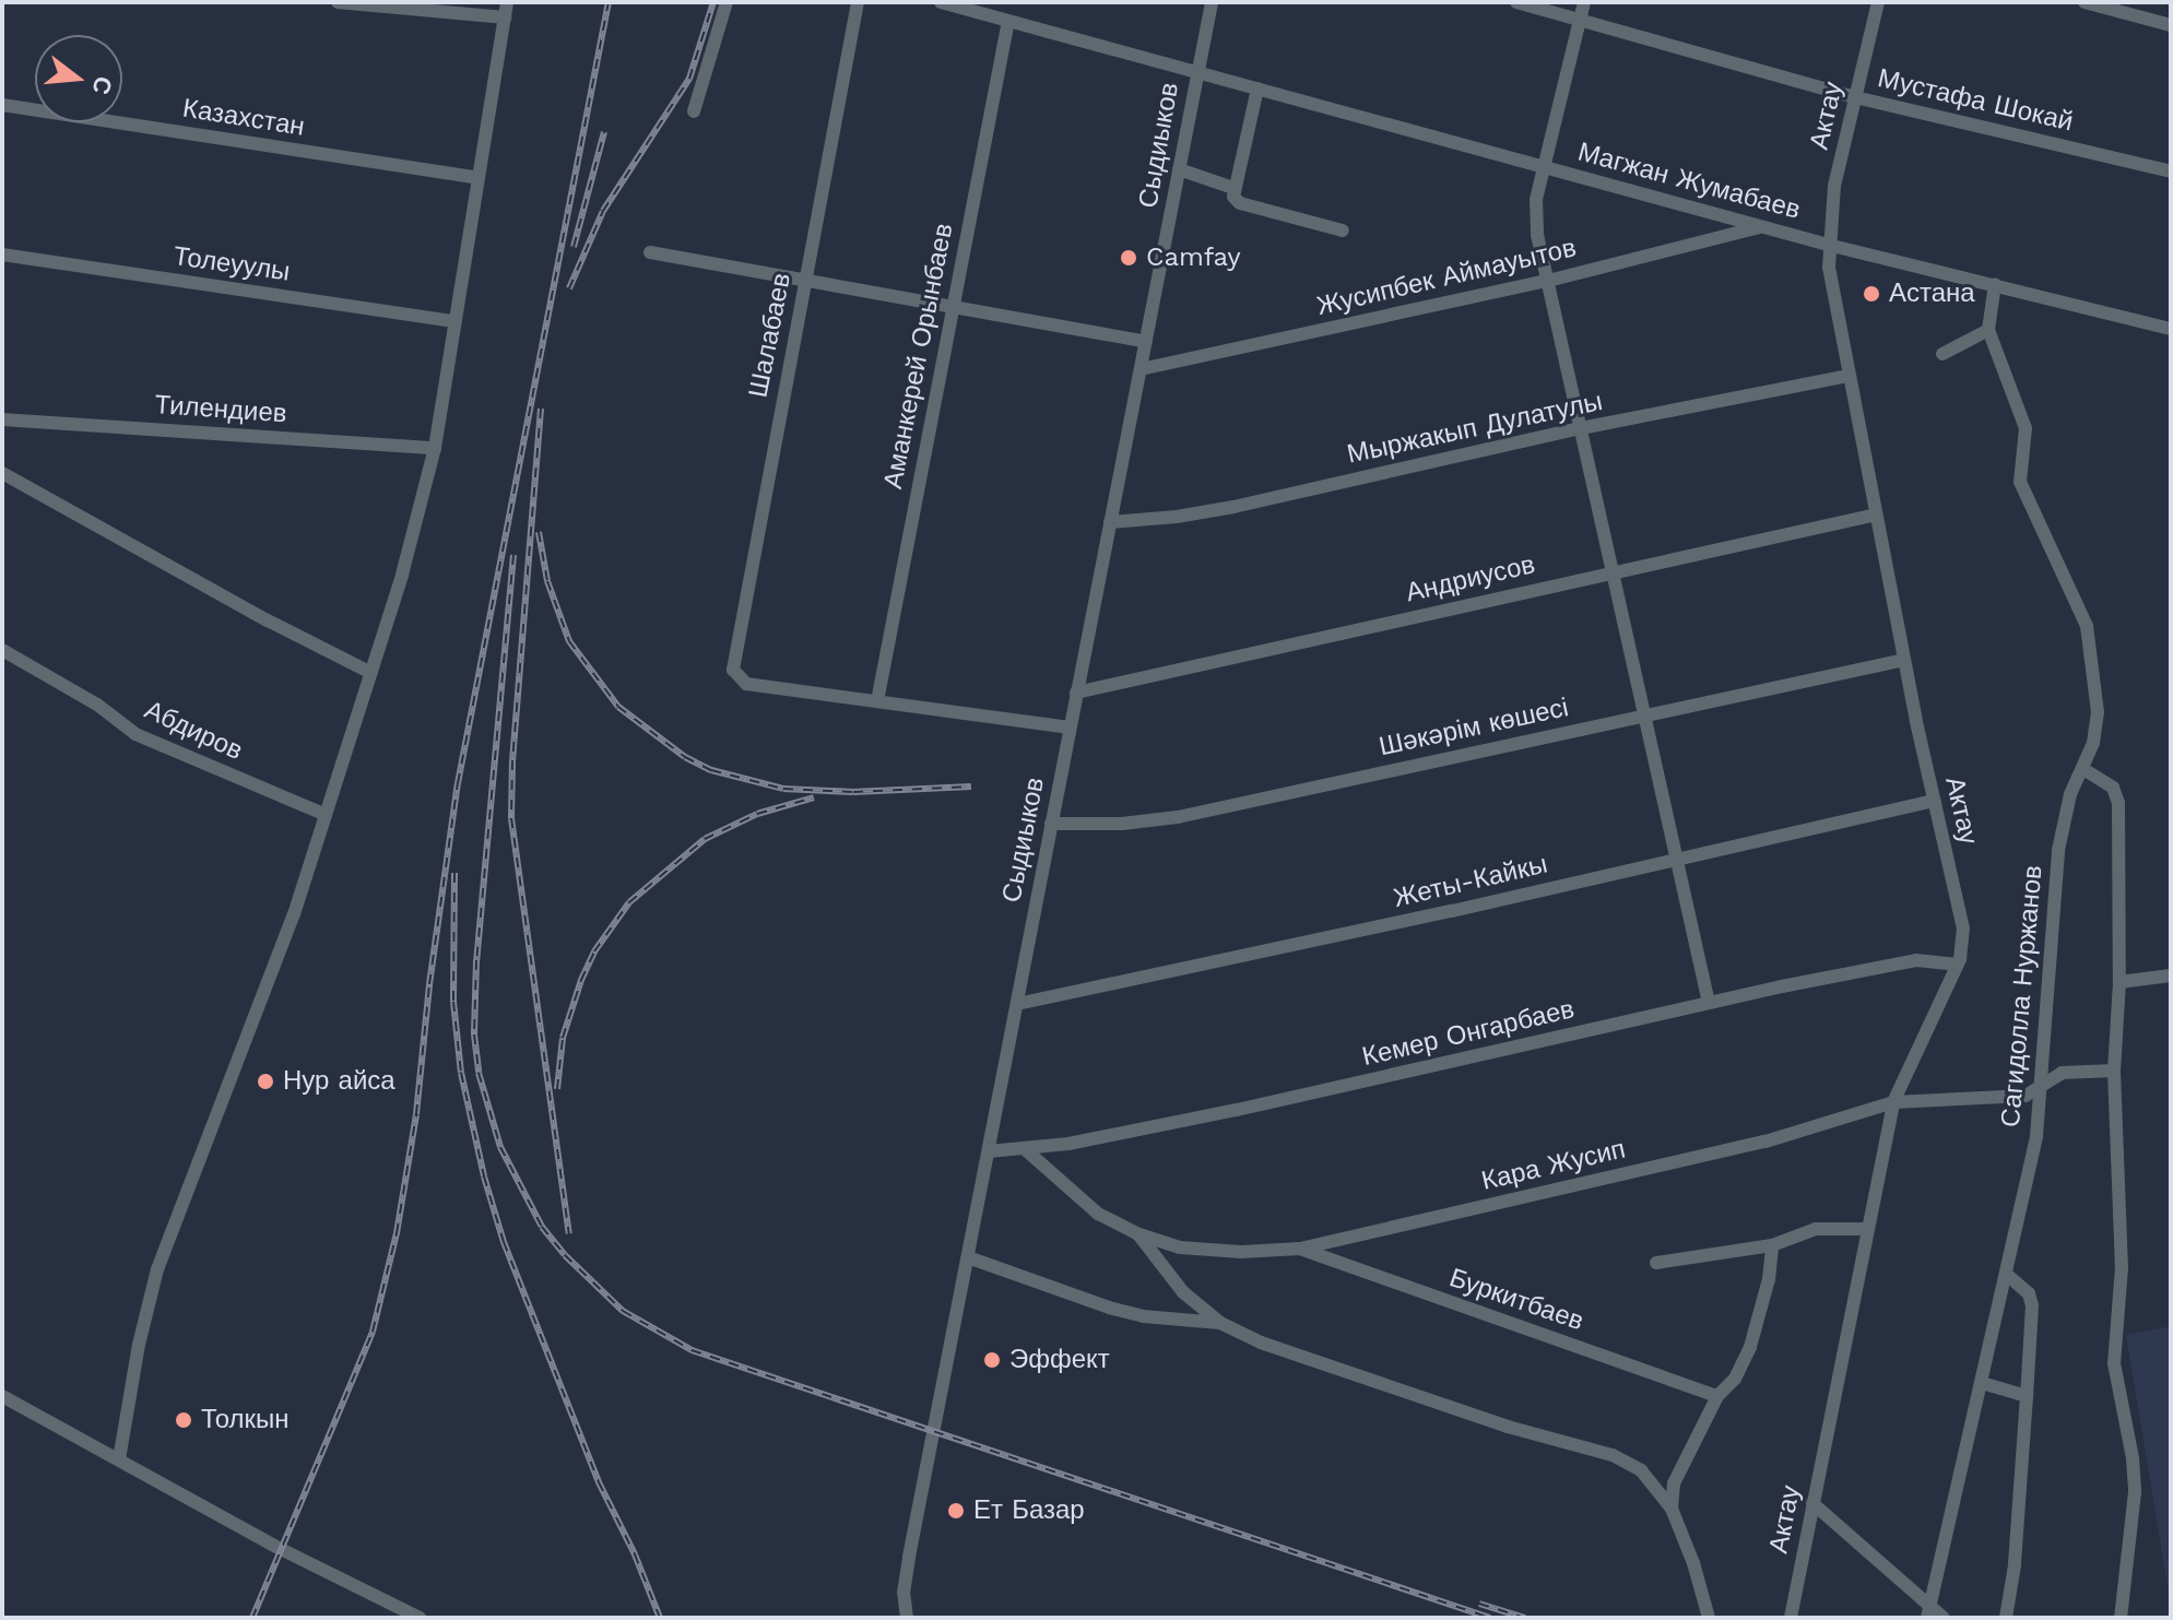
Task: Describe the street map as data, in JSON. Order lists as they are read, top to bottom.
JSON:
{
  "streets": {
    "street": [
      "Мустафа Шокай",
      "Актау",
      "Казахстан",
      "Сыдиыков",
      "Магжан Жумабаев",
      "Толеуулы",
      "Жусипбек Аймауытов",
      "Шалабаев",
      "Аманкерей Орынбаев",
      "Тилендиев",
      "Мыржакып Дулатулы",
      "Андриусов",
      "Шәкәрім көшесі",
      "Абдиров",
      "Жеты-Кайкы",
      "Сагидолла Нуржанов",
      "Кемер Онгарбаев",
      "Кара Жусип",
      "Буркитбаев"
    ]
  },
  "crossings": [
    ["Мустафа Шокай", "Актау"],
    ["Актау", "Магжан Жумабаев"],
    ["Актау", "Мыржакып Дулатулы"],
    ["Актау", "Андриусов"],
    ["Актау", "Шәкәрім көшесі"],
    ["Актау", "Жеты-Кайкы"],
    ["Актау", "Кемер Онгарбаев"],
    ["Актау", "Кара Жусип"],
    ["Сыдиыков", "Магжан Жумабаев"],
    ["Сыдиыков", "Жусипбек Аймауытов"],
    ["Сыдиыков", "Мыржакып Дулатулы"],
    ["Сыдиыков", "Андриусов"],
    ["Сыдиыков", "Шәкәрім көшесі"],
    ["Сыдиыков", "Жеты-Кайкы"],
    ["Сыдиыков", "Кемер Онгарбаев"],
    ["Магжан Жумабаев", "Жусипбек Аймауытов"],
    ["Магжан Жумабаев", "Аманкерей Орынбаев"],
    ["Шалабаев", "Аманкерей Орынбаев"],
    ["Сагидолла Нуржанов", "Кара Жусип"],
    ["Кемер Онгарбаев", "Кара Жусип"],
    ["Кара Жусип", "Буркитбаев"]
  ],
  "places": [
    "Camfay",
    "Астана",
    "Нур айса",
    "Эффект",
    "Толкын",
    "Ет Базар"
  ],
  "north": "right"
}
